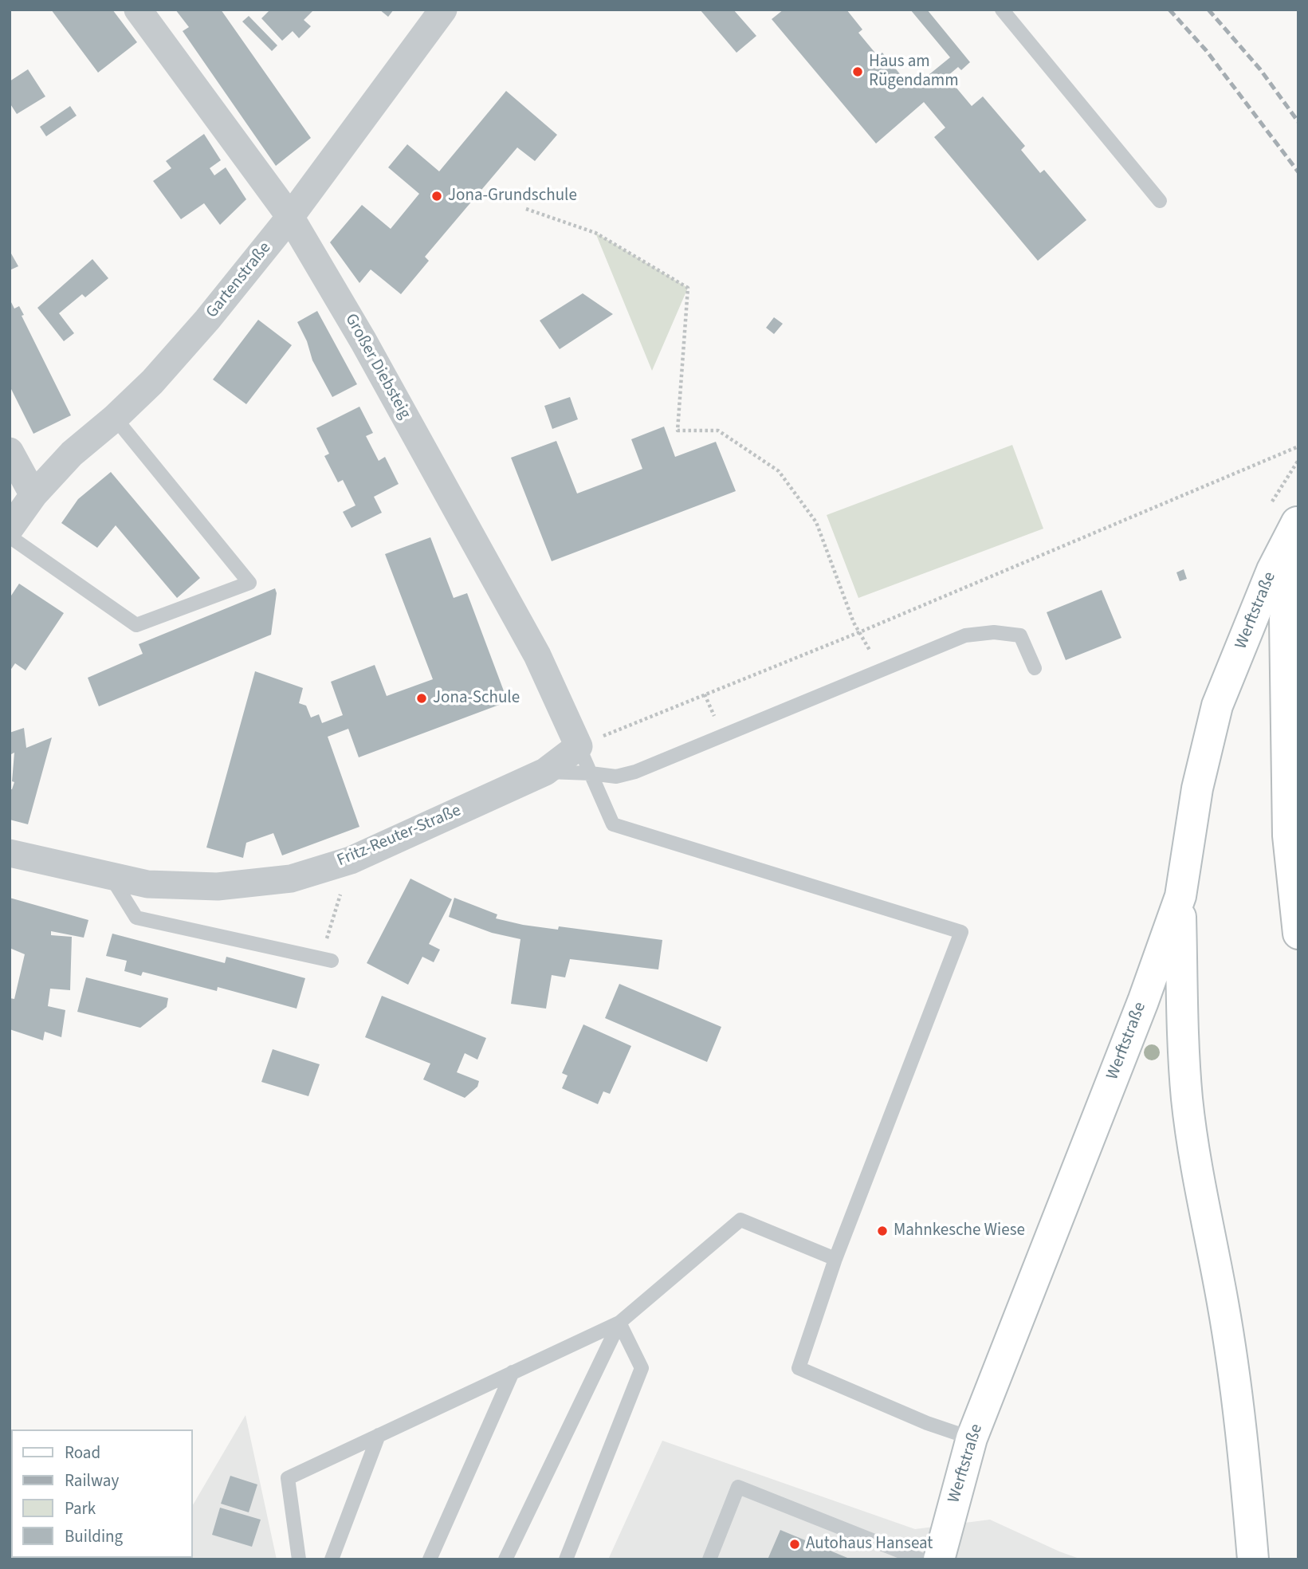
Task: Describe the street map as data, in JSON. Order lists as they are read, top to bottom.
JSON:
{
  "streets": {
    "main road": ["Werftstraße"],
    "street": ["Gartenstraße", "Großer Diebsteig", "Fritz-Reuter-Straße"]
  },
  "crossings": [
    ["Gartenstraße", "Großer Diebsteig"],
    ["Großer Diebsteig", "Fritz-Reuter-Straße"]
  ],
  "places": [
    "Haus am Rügendamm",
    "Jona-Grundschule",
    "Jona-Schule",
    "Mahnkesche Wiese",
    "Autohaus Hanseat"
  ],
  "legend": [
    "Road",
    "Railway",
    "Park",
    "Building"
  ]
}
